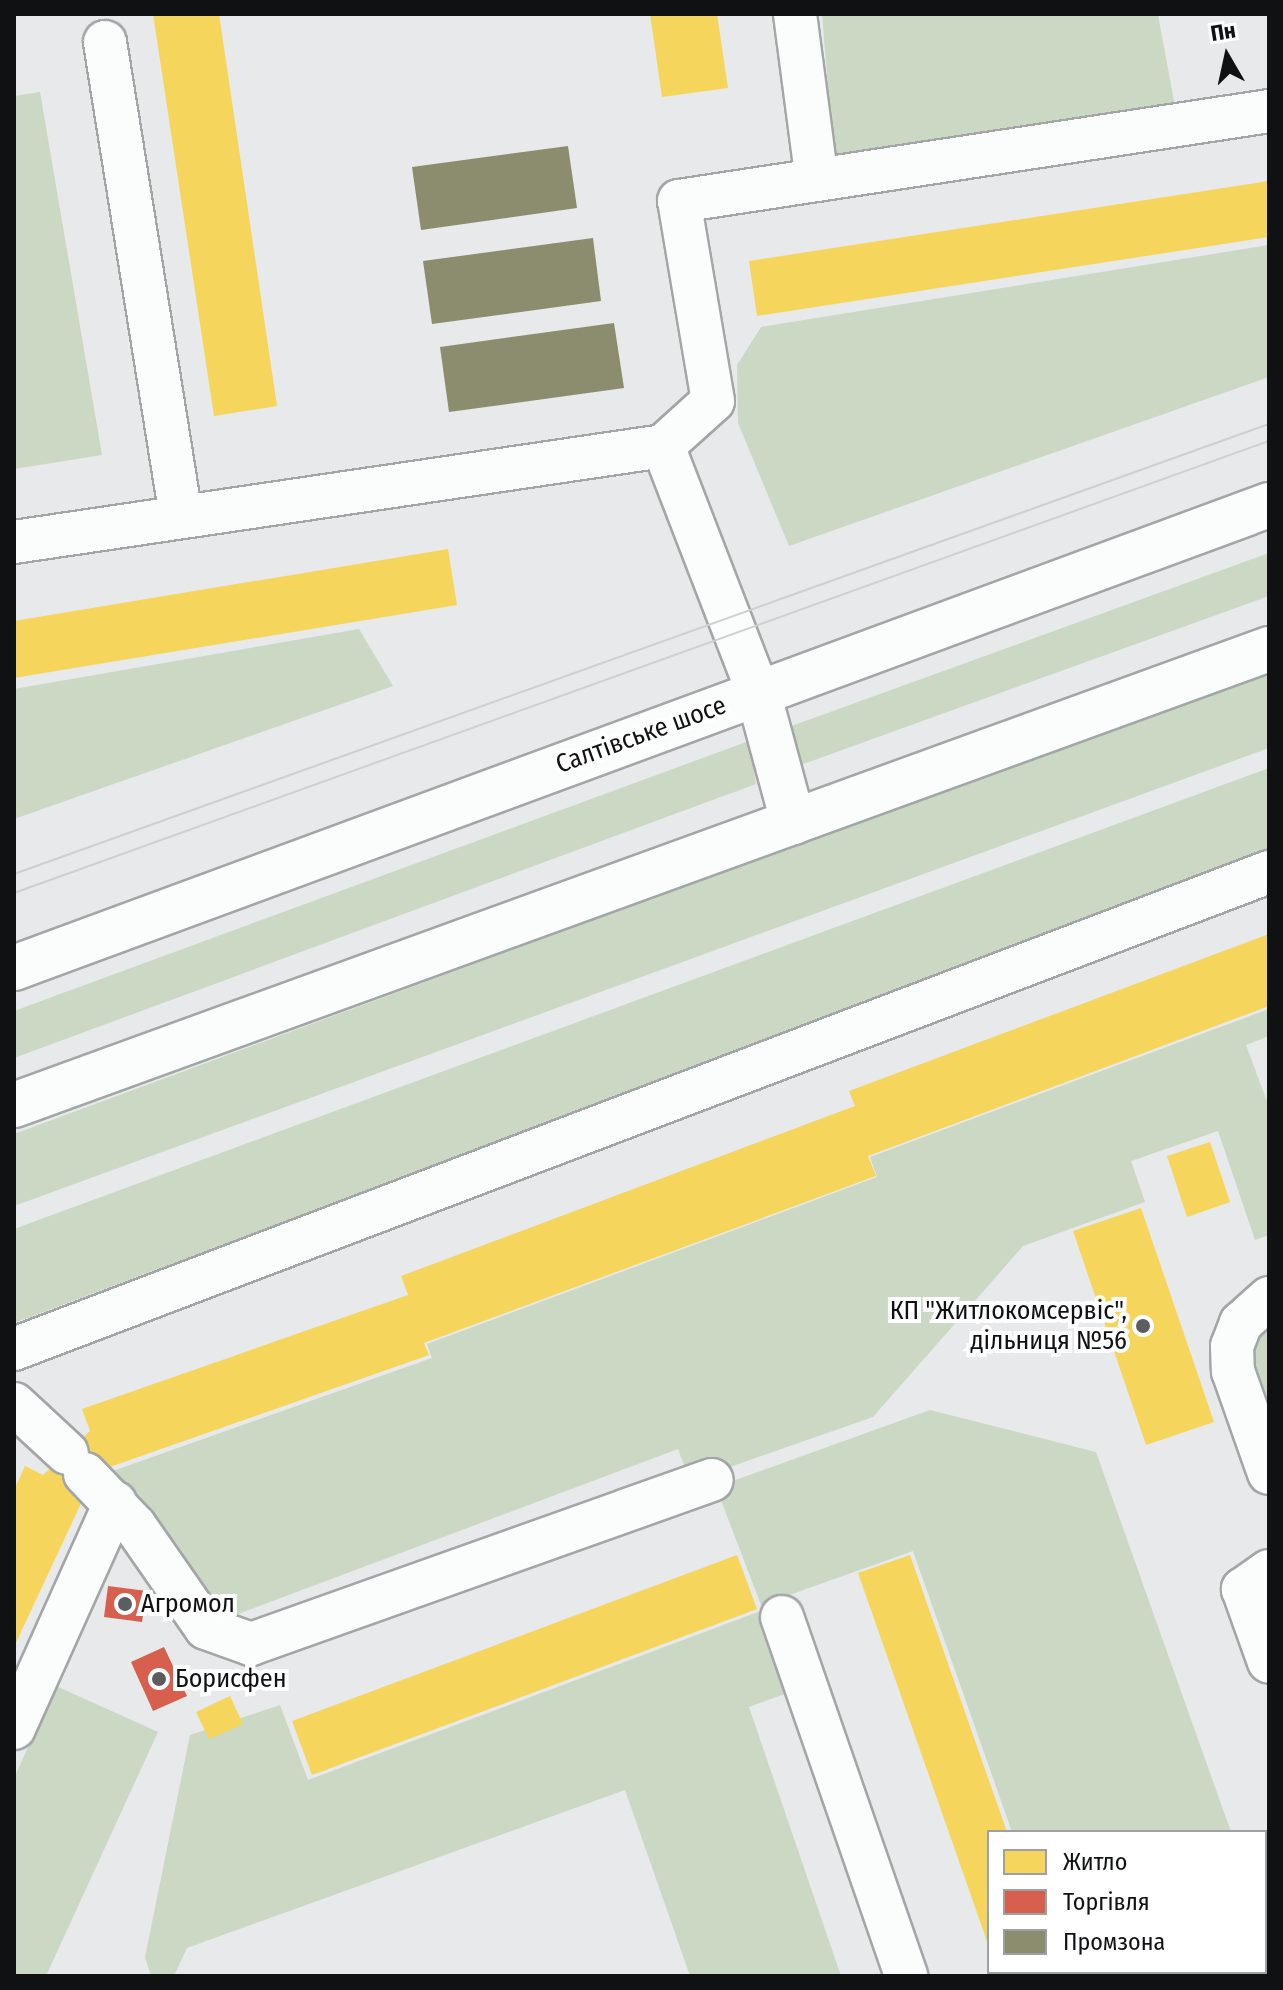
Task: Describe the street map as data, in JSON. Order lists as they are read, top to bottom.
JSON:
{
  "streets": {
    "main road": ["Салтівське шосе"]
  },
  "places": ["КП \"Житлокомсервіс\", дільниця №56", "Агромол", "Борисфен"],
  "legend": ["Житло", "Торгівля", "Промзона"],
  "north": "top"
}
